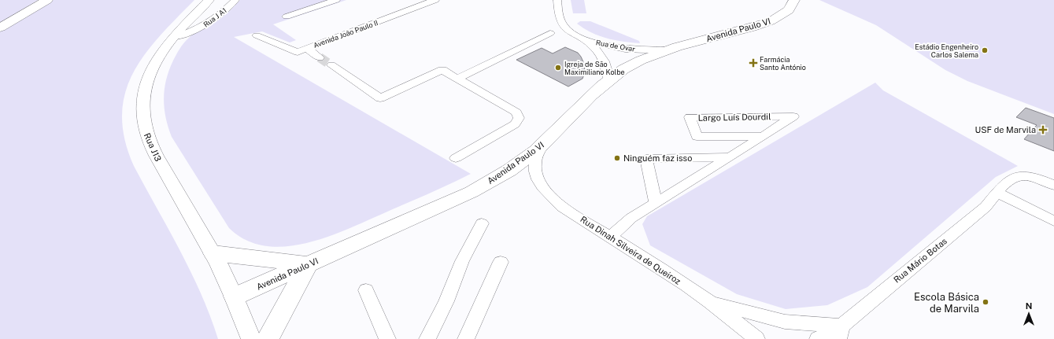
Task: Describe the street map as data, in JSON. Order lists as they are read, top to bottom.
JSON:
{
  "streets": {
    "main road": ["Avenida Paulo VI"],
    "street": [
      "Rua J A1",
      "Avenida João Paulo II",
      "Rua de Ovar",
      "Largo Luís Dourdil",
      "Rua J13",
      "Rua Dinah Silveira de Queiroz",
      "Rua Mário Botas"
    ]
  },
  "crossings": [
    ["Rua J A1", "Rua J13"],
    ["Avenida Paulo VI", "Rua de Ovar"],
    ["Avenida Paulo VI", "Rua J13"],
    ["Avenida Paulo VI", "Rua Dinah Silveira de Queiroz"],
    ["Largo Luís Dourdil", "Rua Dinah Silveira de Queiroz"]
  ],
  "places": {
    "other": [
      "Estádio Engenheiro Carlos Salema",
      "Igreja de São Maximiliano Kolbe",
      "Ninguém faz isso",
      "Escola Básica de Marvila"
    ],
    "health": ["Farmácia Santo António", "USF de Marvila"]
  },
  "north": "top"
}
